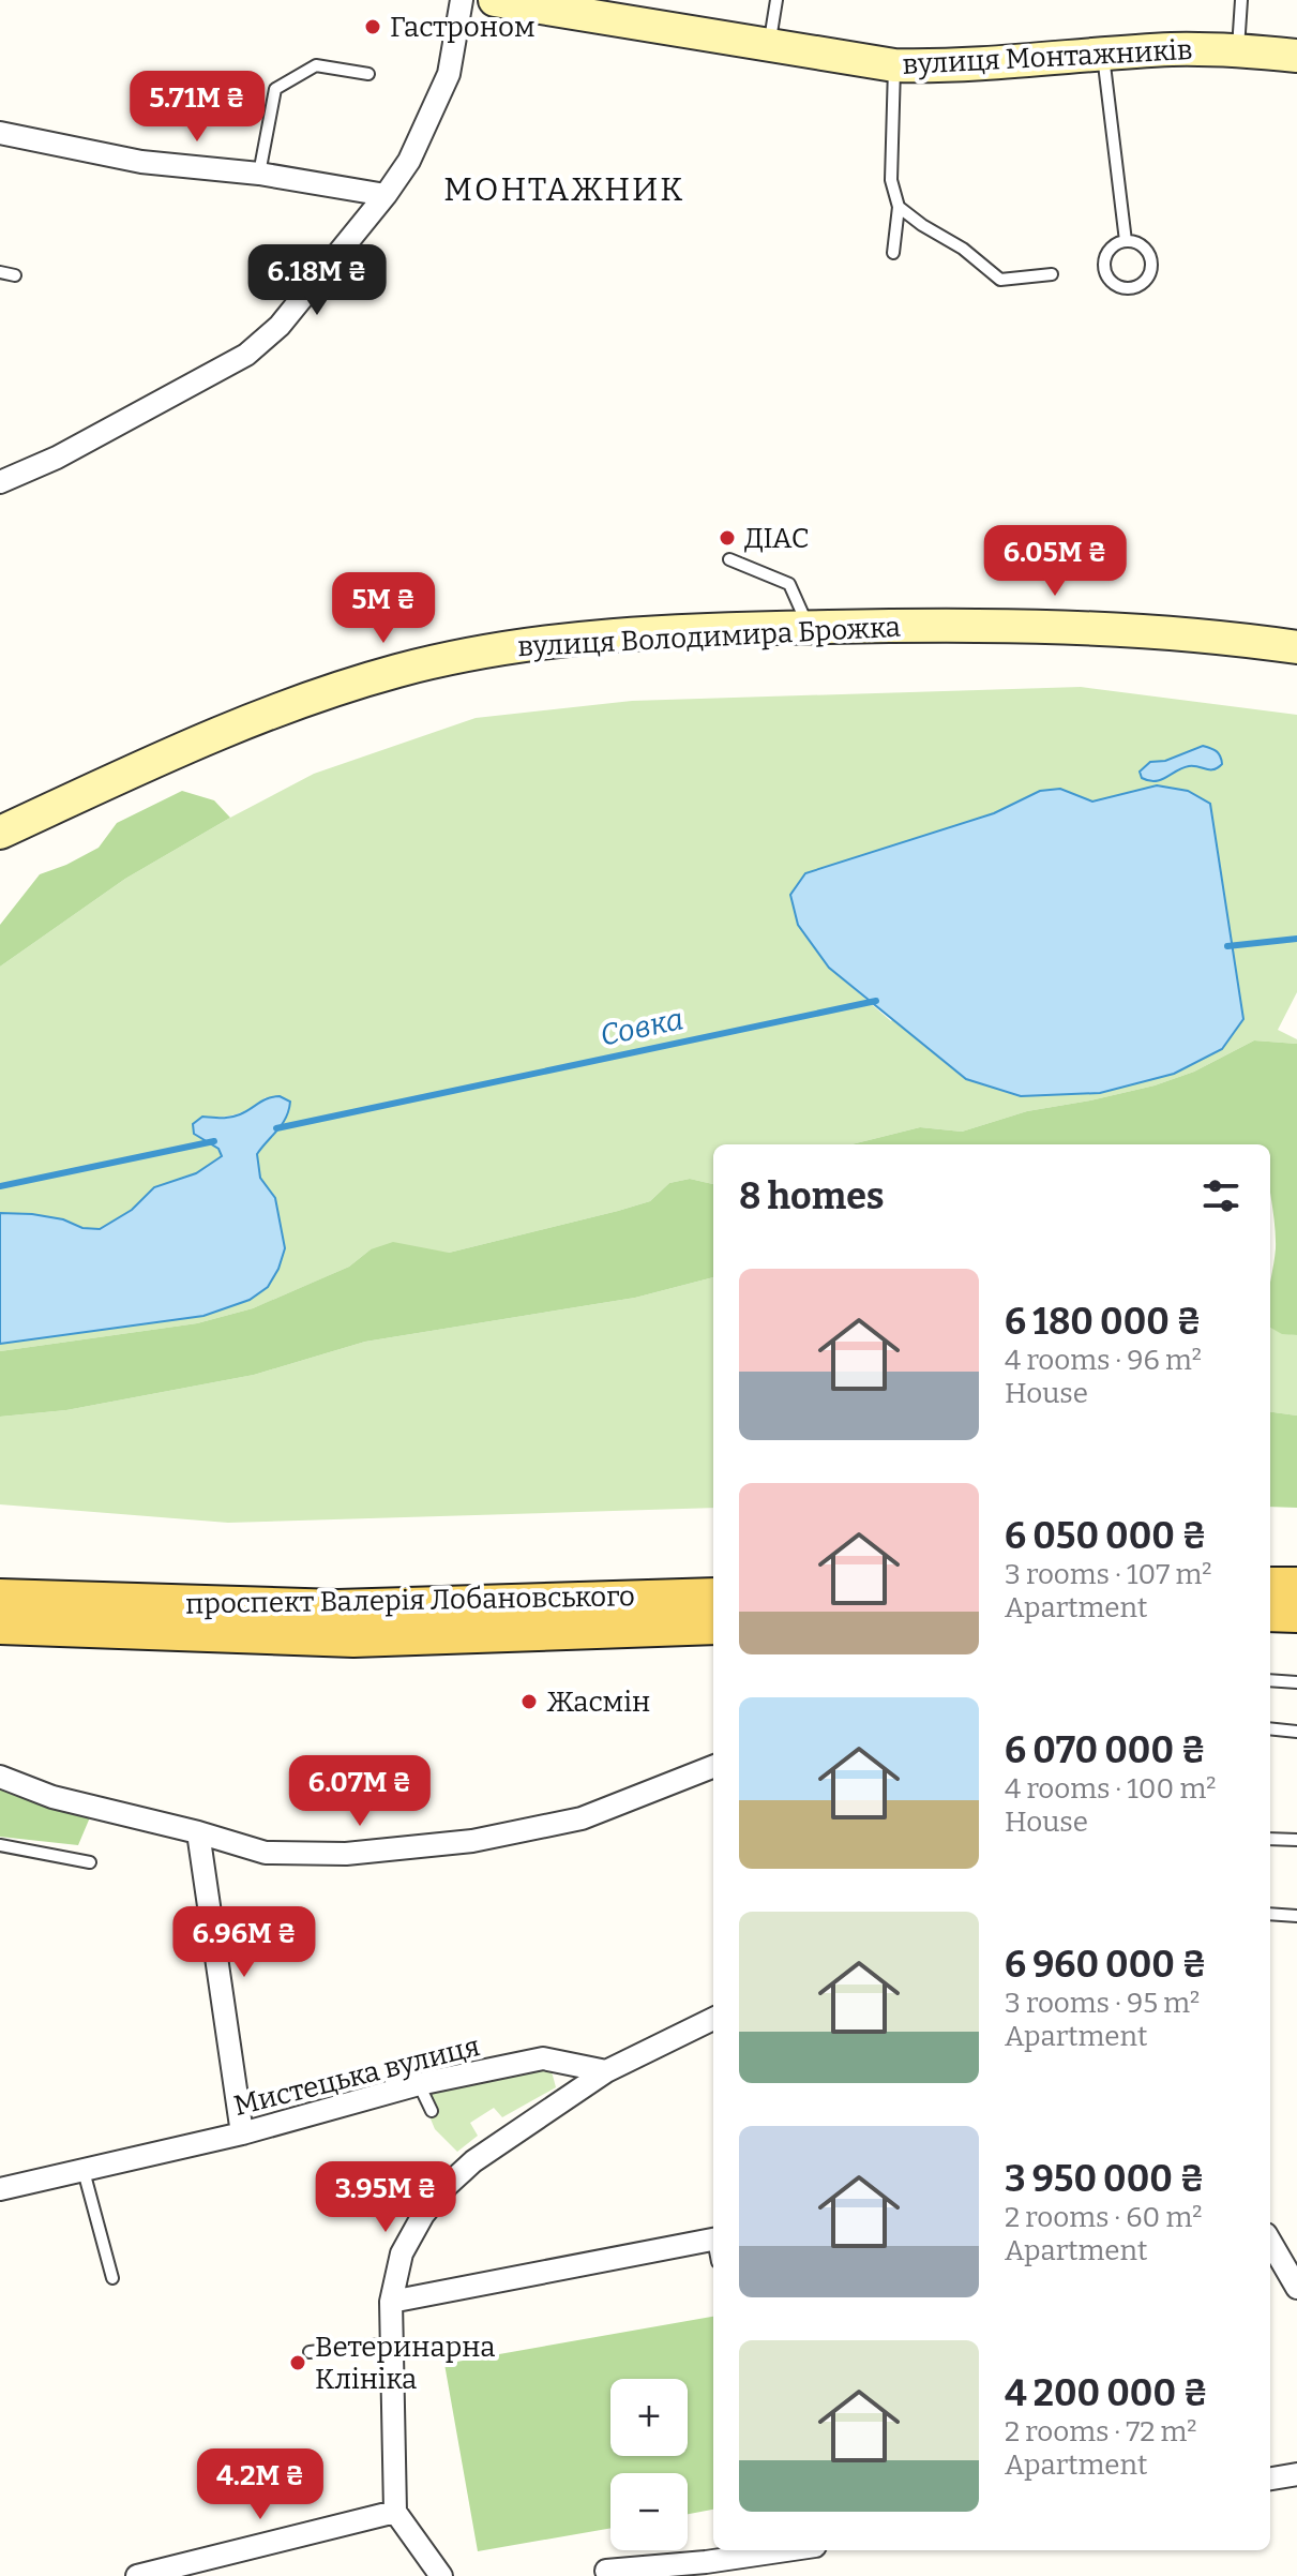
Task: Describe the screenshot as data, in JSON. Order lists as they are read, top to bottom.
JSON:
{
  "streets": {
    "main road": ["вулиця Монтажників", "вулиця Володимира Брожка", "проспект Валерія Лобановського"],
    "street": ["Мистецька вулиця"]
  },
  "districts": ["МОНТАЖНИК"],
  "water": ["Совка"],
  "places": [
    "Гастроном",
    "ДІАС",
    "Жасмін",
    "Ветеринарна Клініка"
  ],
  "page": {
    "price": [
      "5.71M ₴",
      "6.18M ₴",
      "6.05M ₴",
      "5M ₴",
      "6.07M ₴",
      "6.96M ₴",
      "3.95M ₴",
      "4.2M ₴"
    ],
    "heading": "8 homes",
    "list": [
      {
        "name": "6 180 000 ₴",
        "note": "4 rooms · 96 m² · House"
      },
      {
        "name": "6 050 000 ₴",
        "note": "3 rooms · 107 m² · Apartment"
      },
      {
        "name": "6 070 000 ₴",
        "note": "4 rooms · 100 m² · House"
      },
      {
        "name": "6 960 000 ₴",
        "note": "3 rooms · 95 m² · Apartment"
      },
      {
        "name": "3 950 000 ₴",
        "note": "2 rooms · 60 m² · Apartment"
      },
      {
        "name": "4 200 000 ₴",
        "note": "2 rooms · 72 m² · Apartment"
      }
    ],
    "map_buttons": ["+", "−"]
  }
}
